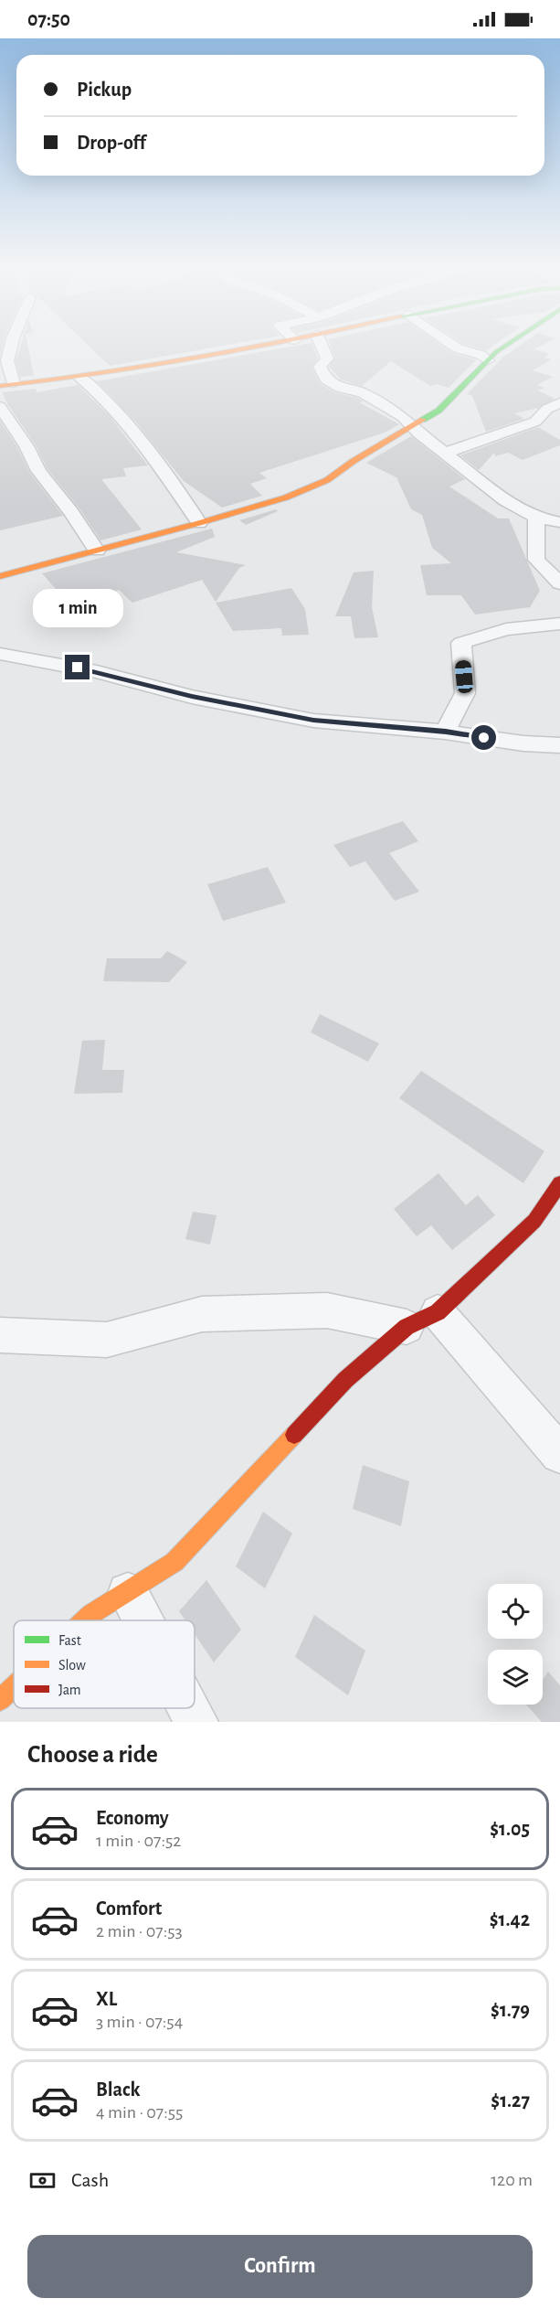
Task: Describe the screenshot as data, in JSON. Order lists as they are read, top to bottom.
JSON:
{
  "legend": ["Fast", "Slow", "Jam"],
  "page": {
    "status": "07:50",
    "banner": ["Pickup", "Drop-off"],
    "bubble": "1 min",
    "heading": "Choose a ride",
    "list": [
      {
        "name": "Economy",
        "note": "1 min · 07:52",
        "value": "$1.05"
      },
      {
        "name": "Comfort",
        "note": "2 min · 07:53",
        "value": "$1.42"
      },
      {
        "name": "XL",
        "note": "3 min · 07:54",
        "value": "$1.79"
      },
      {
        "name": "Black",
        "note": "4 min · 07:55",
        "value": "$1.27"
      }
    ],
    "pay": ["Cash", "120 m"],
    "buttons": "Confirm"
  }
}
